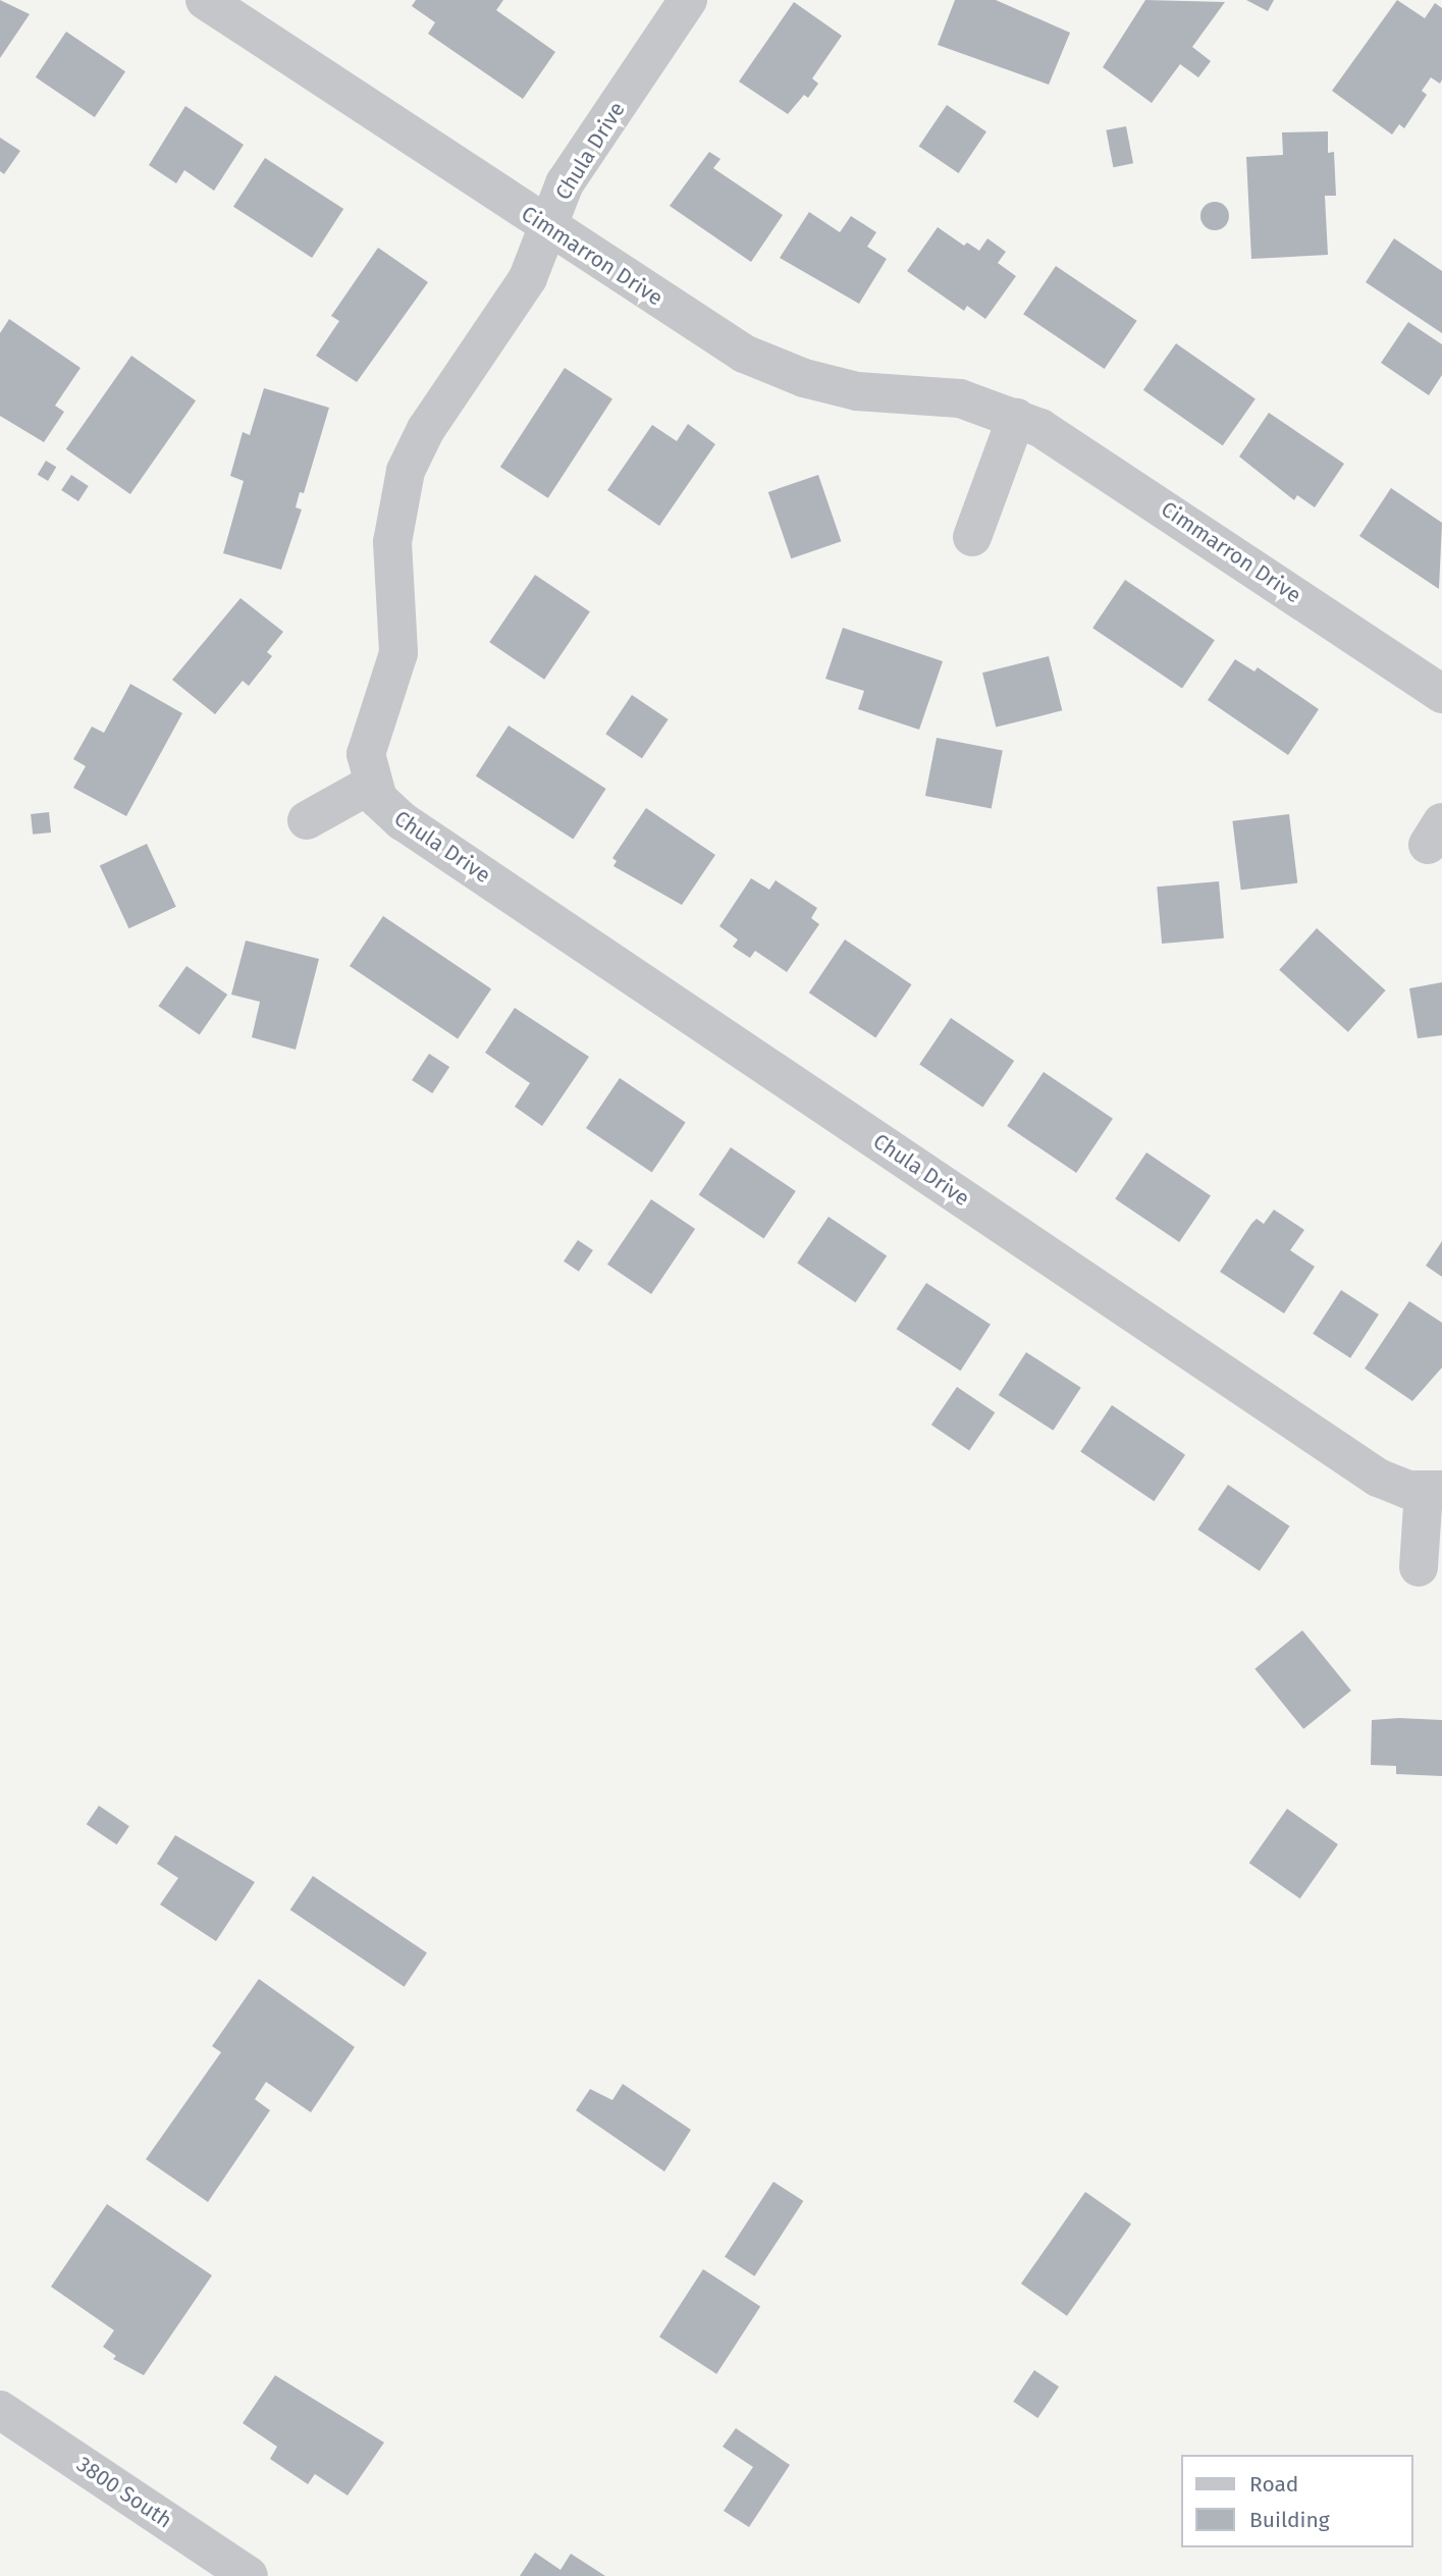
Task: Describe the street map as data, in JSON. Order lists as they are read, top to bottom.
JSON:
{
  "streets": {
    "street": ["Chula Drive", "Cimmarron Drive", "3800 South"]
  },
  "crossings": [
    ["Chula Drive", "Cimmarron Drive"]
  ],
  "legend": ["Road", "Building"]
}
